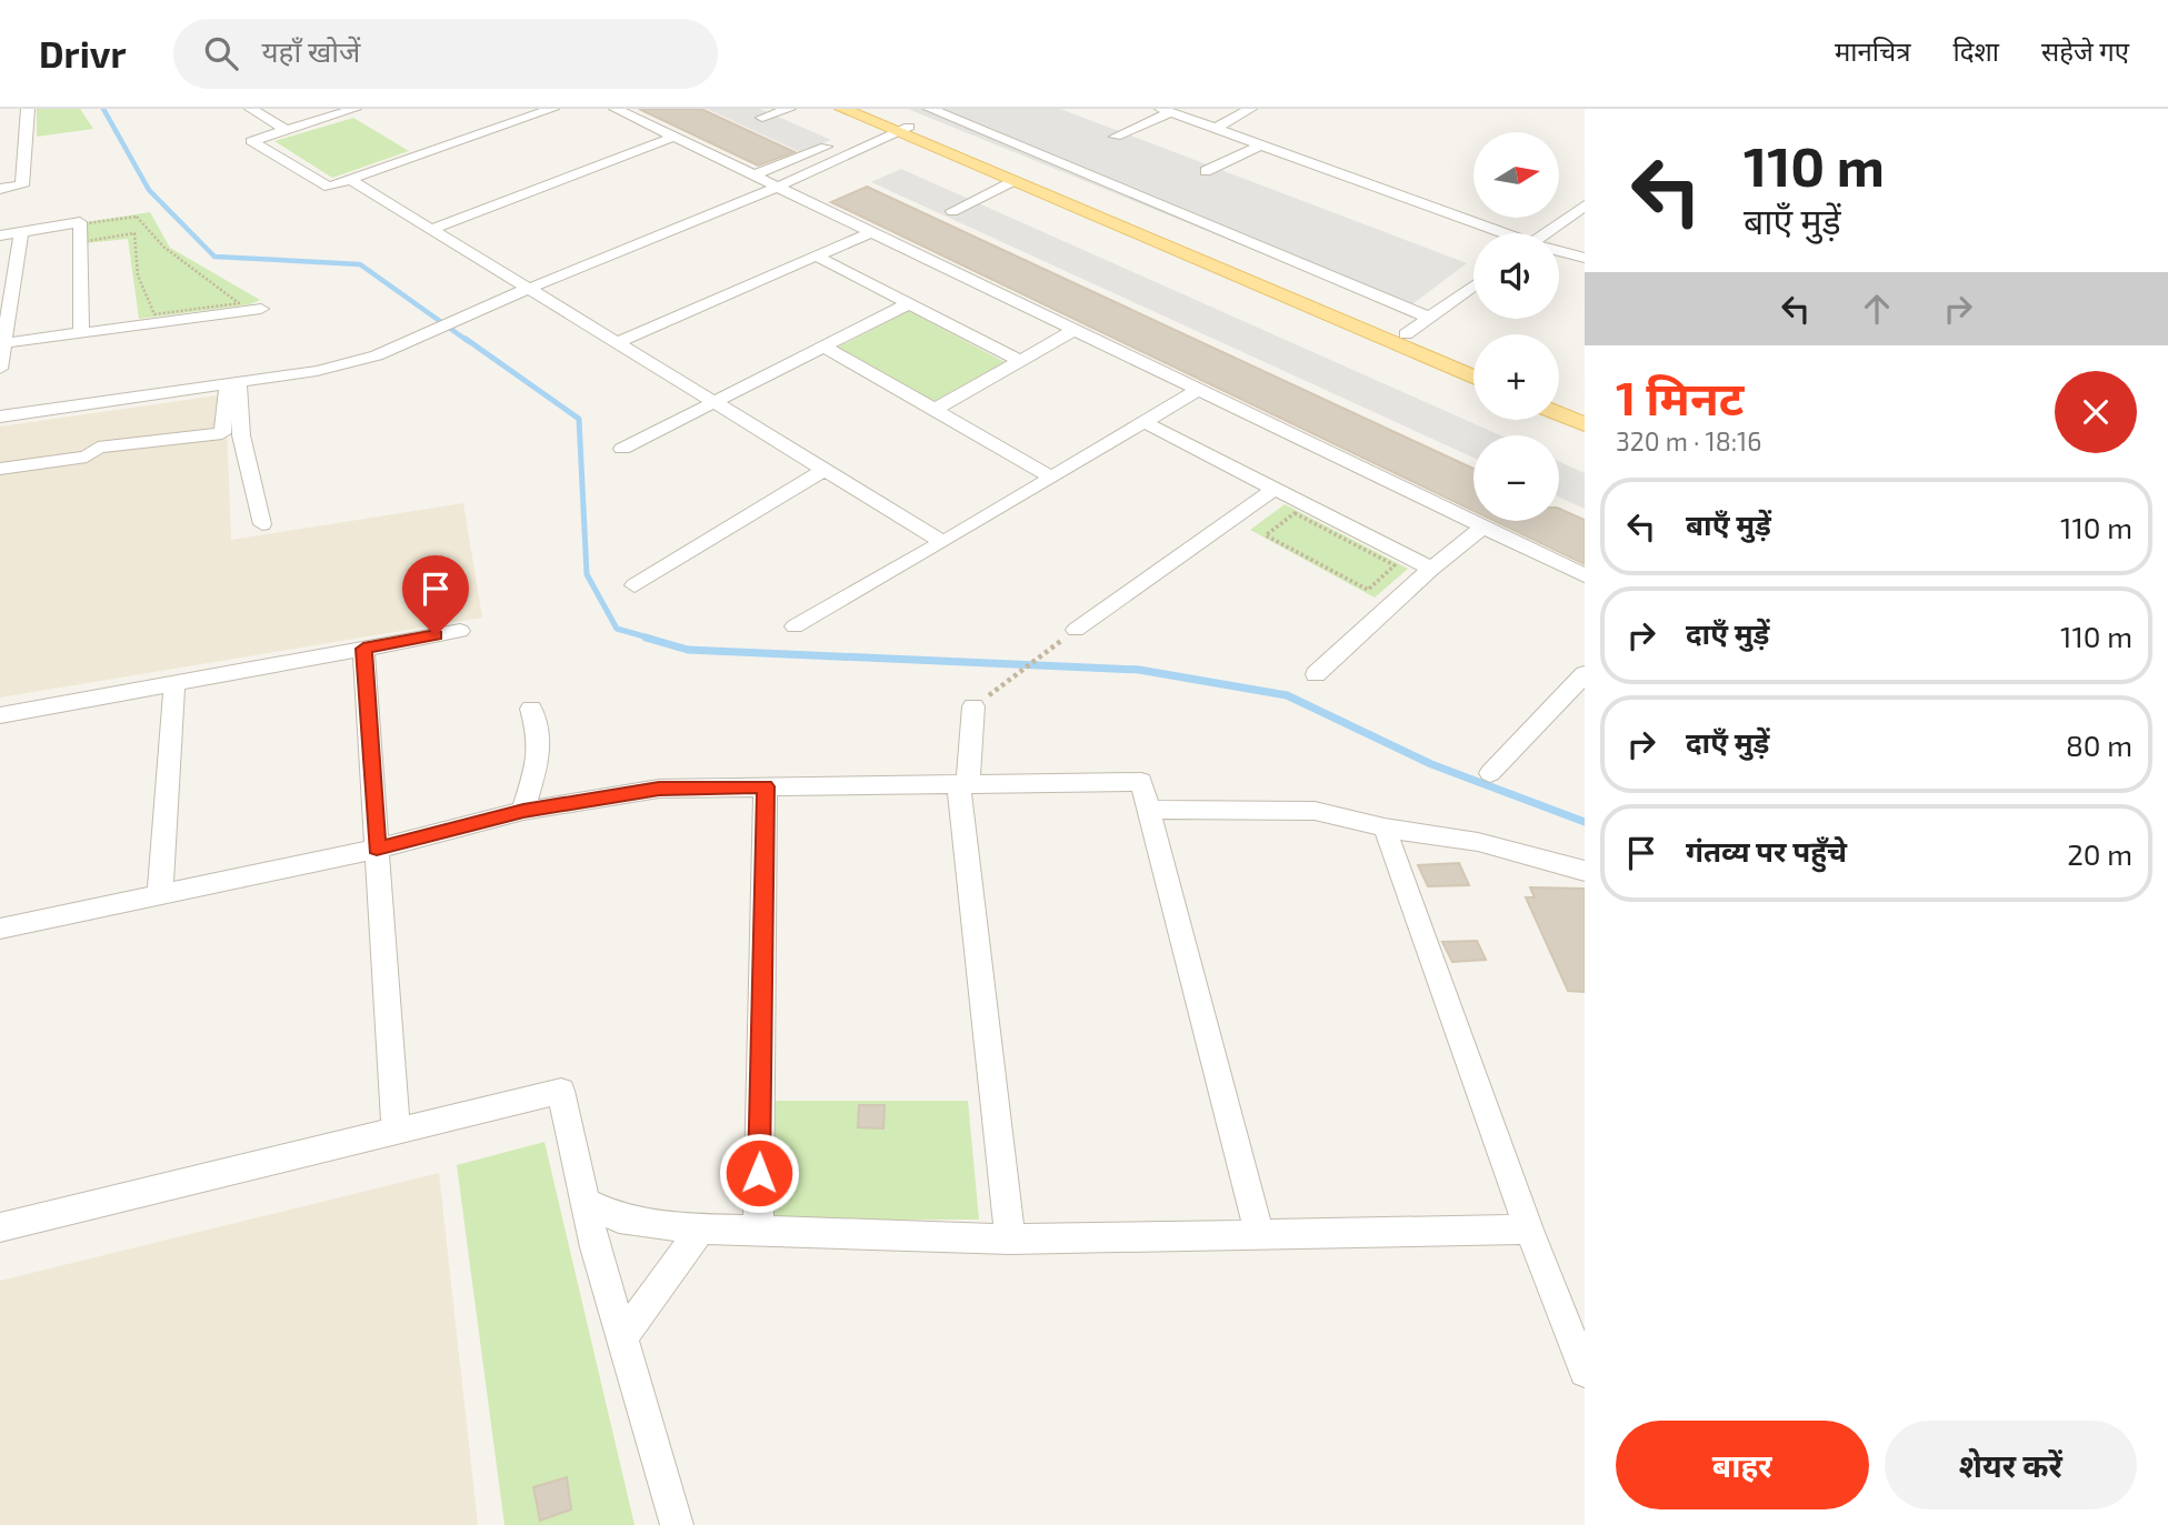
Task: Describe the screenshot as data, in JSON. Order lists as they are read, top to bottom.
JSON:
{
  "north": "right",
  "page": {
    "header": "Drivr",
    "search": "यहाँ खोजें",
    "nav": ["मानचित्र", "दिशा", "सहेजे गए"],
    "turn": ["110 m", "बाएँ मुड़ें"],
    "map_buttons": ["+", "−"],
    "heading": ["1 मिनट", "320 m · 18:16"],
    "list": [
      {
        "name": "बाएँ मुड़ें",
        "value": "110 m"
      },
      {
        "name": "दाएँ मुड़ें",
        "value": "110 m"
      },
      {
        "name": "दाएँ मुड़ें",
        "value": "80 m"
      },
      {
        "name": "गंतव्य पर पहुँचे",
        "value": "20 m"
      }
    ],
    "buttons": ["बाहर", "शेयर करें"]
  }
}
